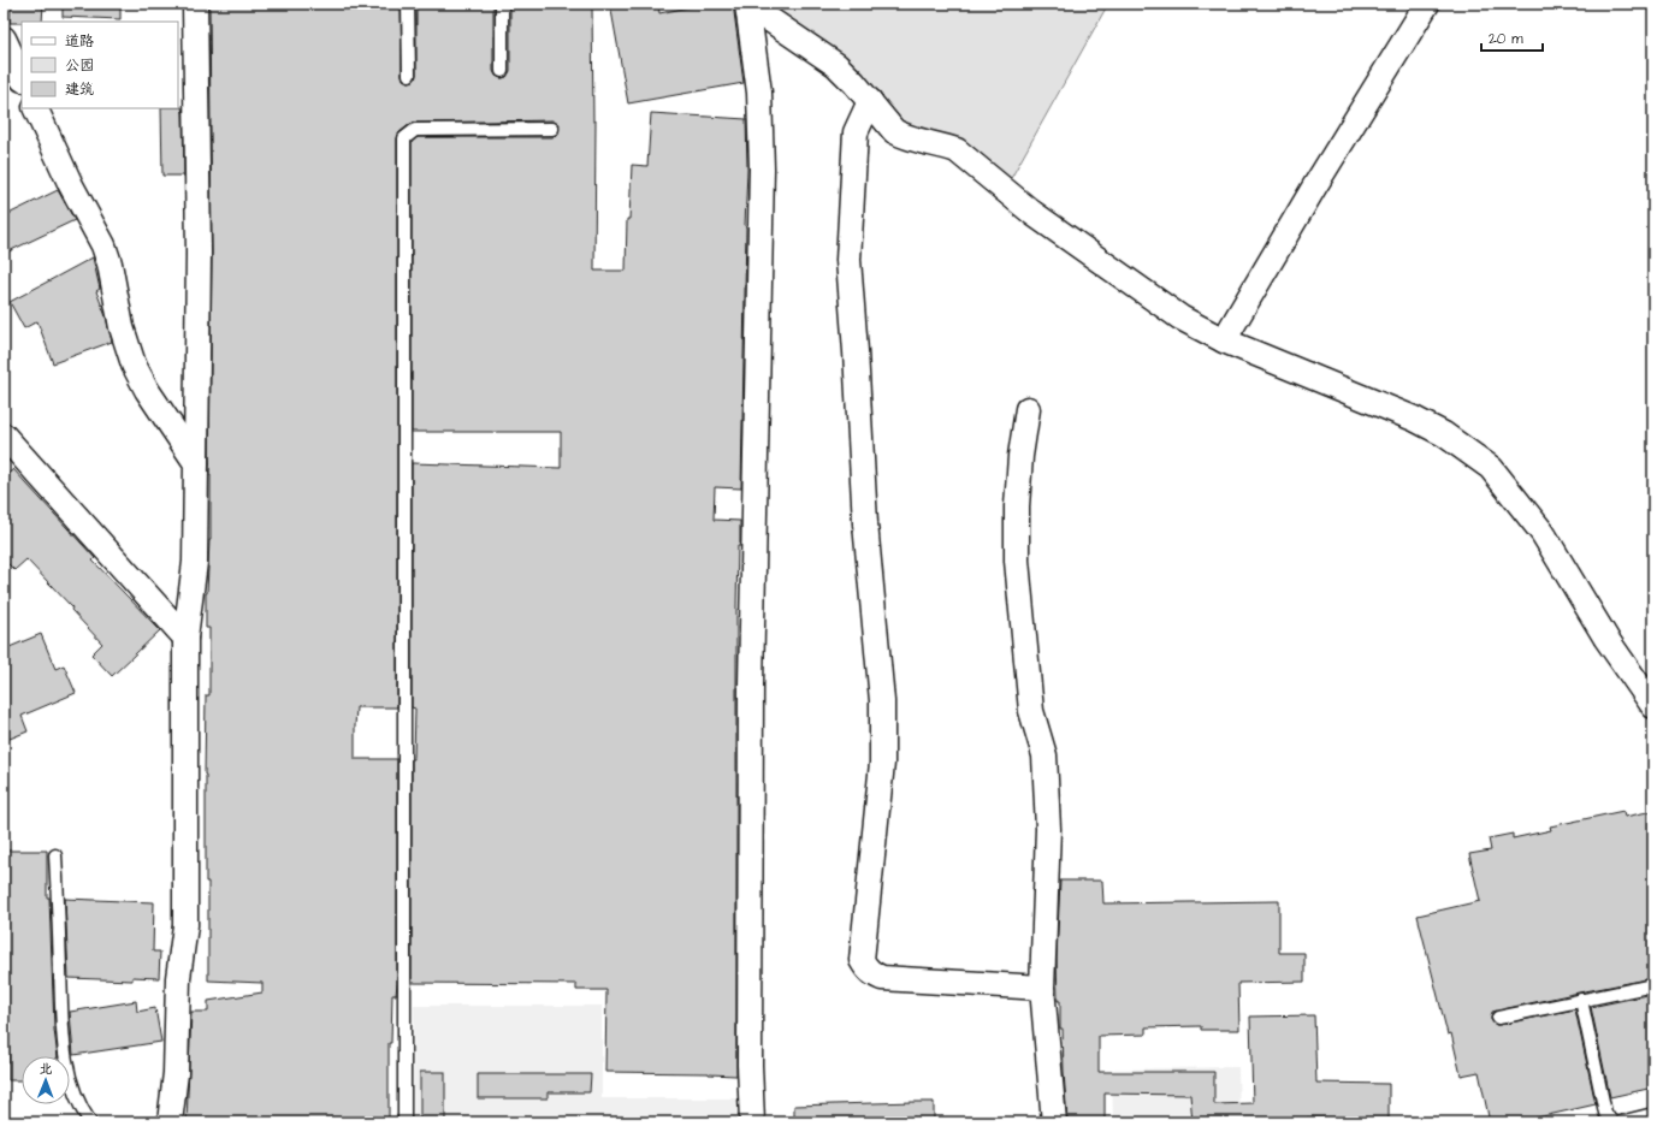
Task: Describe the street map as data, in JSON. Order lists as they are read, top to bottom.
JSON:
{
  "legend": ["道路", "公园", "建筑"],
  "scale_bar": "20 m",
  "north": "top"
}
